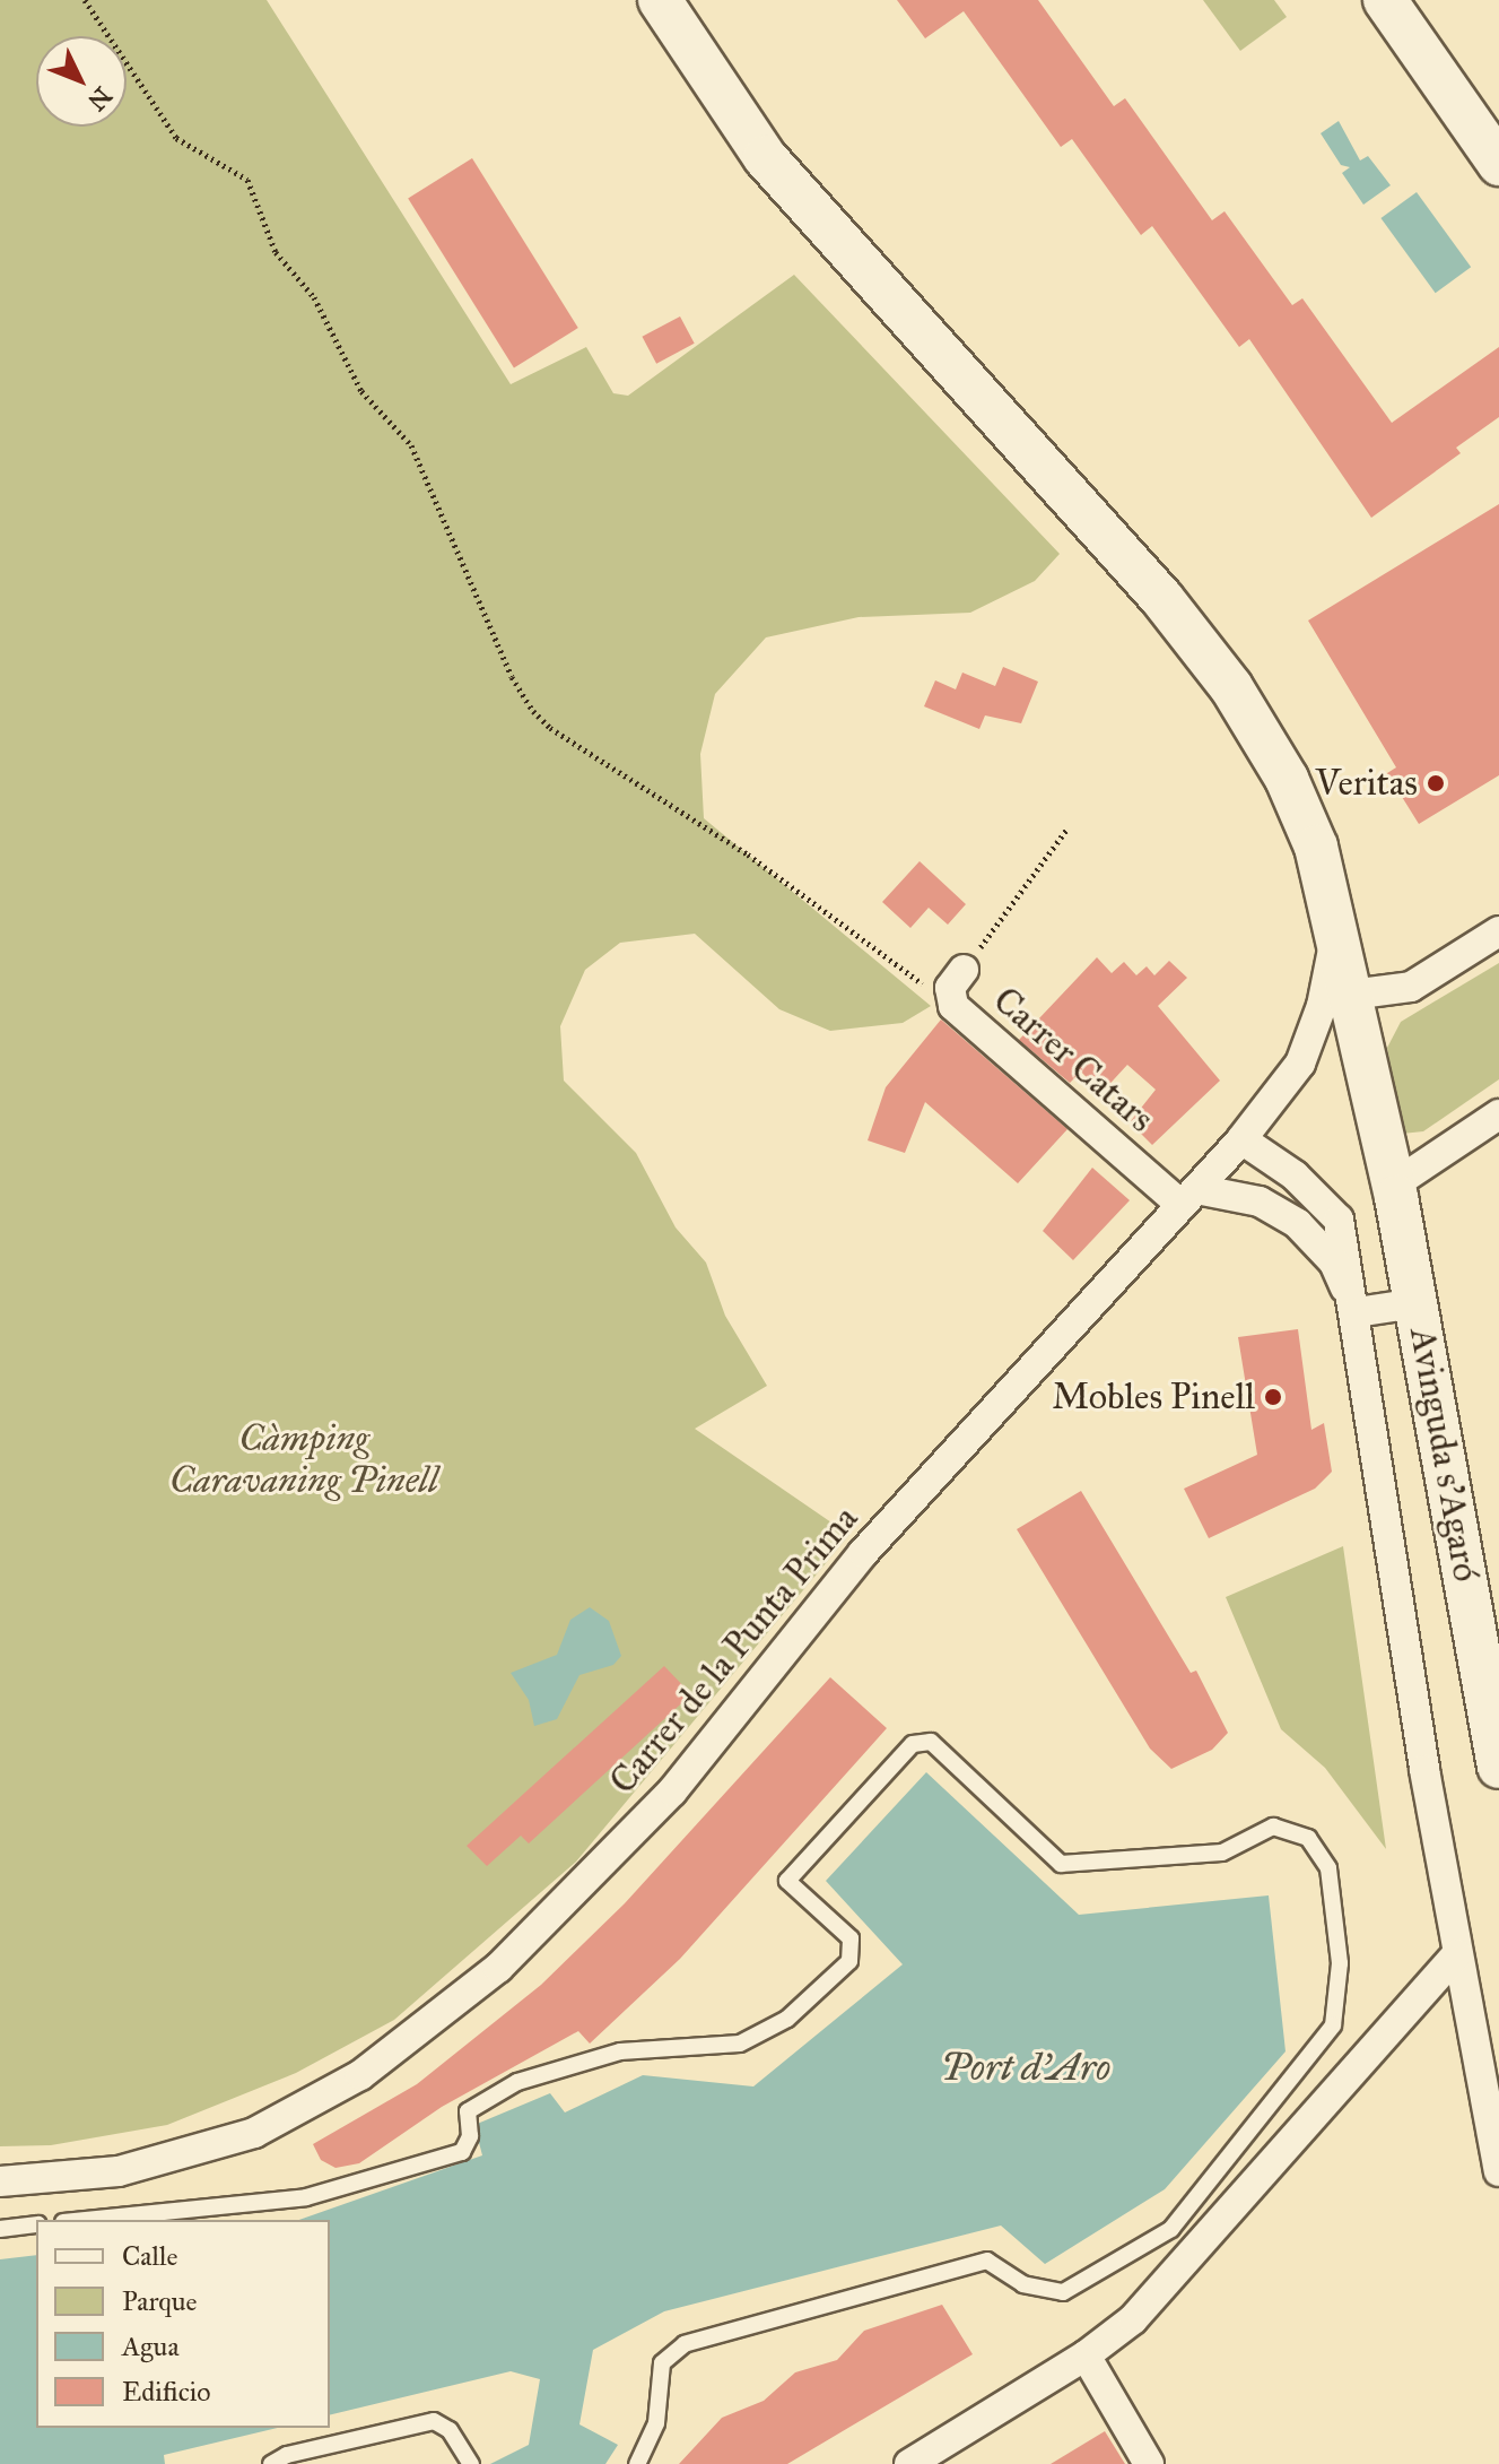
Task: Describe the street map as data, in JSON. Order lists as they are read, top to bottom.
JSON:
{
  "streets": {
    "main road": ["Avinguda s'Agaró"],
    "street": ["Carrer Catars", "Carrer de la Punta Prima"]
  },
  "crossings": [
    ["Carrer Catars", "Carrer de la Punta Prima"],
    ["Avinguda s'Agaró", "Carrer de la Punta Prima"]
  ],
  "water": ["Port d'Aro"],
  "parks": ["Càmping Caravaning Pinell"],
  "places": ["Veritas", "Mobles Pinell"],
  "legend": [
    "Calle",
    "Parque",
    "Agua",
    "Edificio"
  ],
  "north": "bottom right"
}
